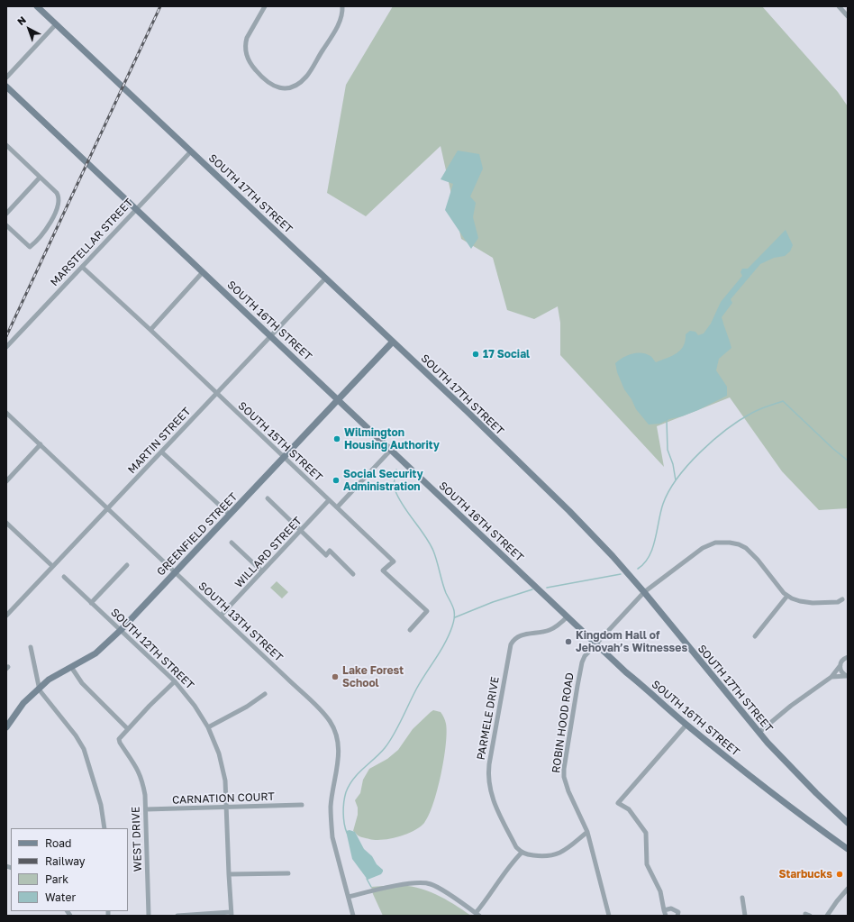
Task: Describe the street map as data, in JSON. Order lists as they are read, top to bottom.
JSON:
{
  "streets": {
    "main road": ["SOUTH 17TH STREET", "SOUTH 16TH STREET", "GREENFIELD STREET"],
    "street": [
      "MARSTELLAR STREET",
      "MARTIN STREET",
      "SOUTH 15TH STREET",
      "WILLARD STREET",
      "SOUTH 13TH STREET",
      "SOUTH 12TH STREET",
      "PARMELE DRIVE",
      "ROBIN HOOD ROAD",
      "CARNATION COURT",
      "WEST DRIVE"
    ]
  },
  "crossings": [
    ["SOUTH 17TH STREET", "MARSTELLAR STREET"],
    ["SOUTH 17TH STREET", "MARTIN STREET"],
    ["SOUTH 17TH STREET", "GREENFIELD STREET"],
    ["SOUTH 17TH STREET", "ROBIN HOOD ROAD"],
    ["MARSTELLAR STREET", "SOUTH 16TH STREET"],
    ["MARSTELLAR STREET", "SOUTH 15TH STREET"],
    ["SOUTH 16TH STREET", "MARTIN STREET"],
    ["SOUTH 16TH STREET", "GREENFIELD STREET"],
    ["SOUTH 16TH STREET", "PARMELE DRIVE"],
    ["SOUTH 16TH STREET", "ROBIN HOOD ROAD"],
    ["MARTIN STREET", "SOUTH 15TH STREET"],
    ["MARTIN STREET", "SOUTH 13TH STREET"],
    ["SOUTH 15TH STREET", "GREENFIELD STREET"],
    ["SOUTH 15TH STREET", "WILLARD STREET"],
    ["GREENFIELD STREET", "SOUTH 13TH STREET"],
    ["GREENFIELD STREET", "SOUTH 12TH STREET"],
    ["WILLARD STREET", "SOUTH 13TH STREET"],
    ["SOUTH 12TH STREET", "CARNATION COURT"],
    ["CARNATION COURT", "WEST DRIVE"]
  ],
  "places": [
    "17 Social",
    "Wilmington Housing Authority",
    "Social Security Administration",
    "Kingdom Hall of Jehovah’s Witnesses",
    "Lake Forest School",
    "Starbucks"
  ],
  "legend": [
    "Road",
    "Railway",
    "Park",
    "Water"
  ],
  "north": "top left"
}
